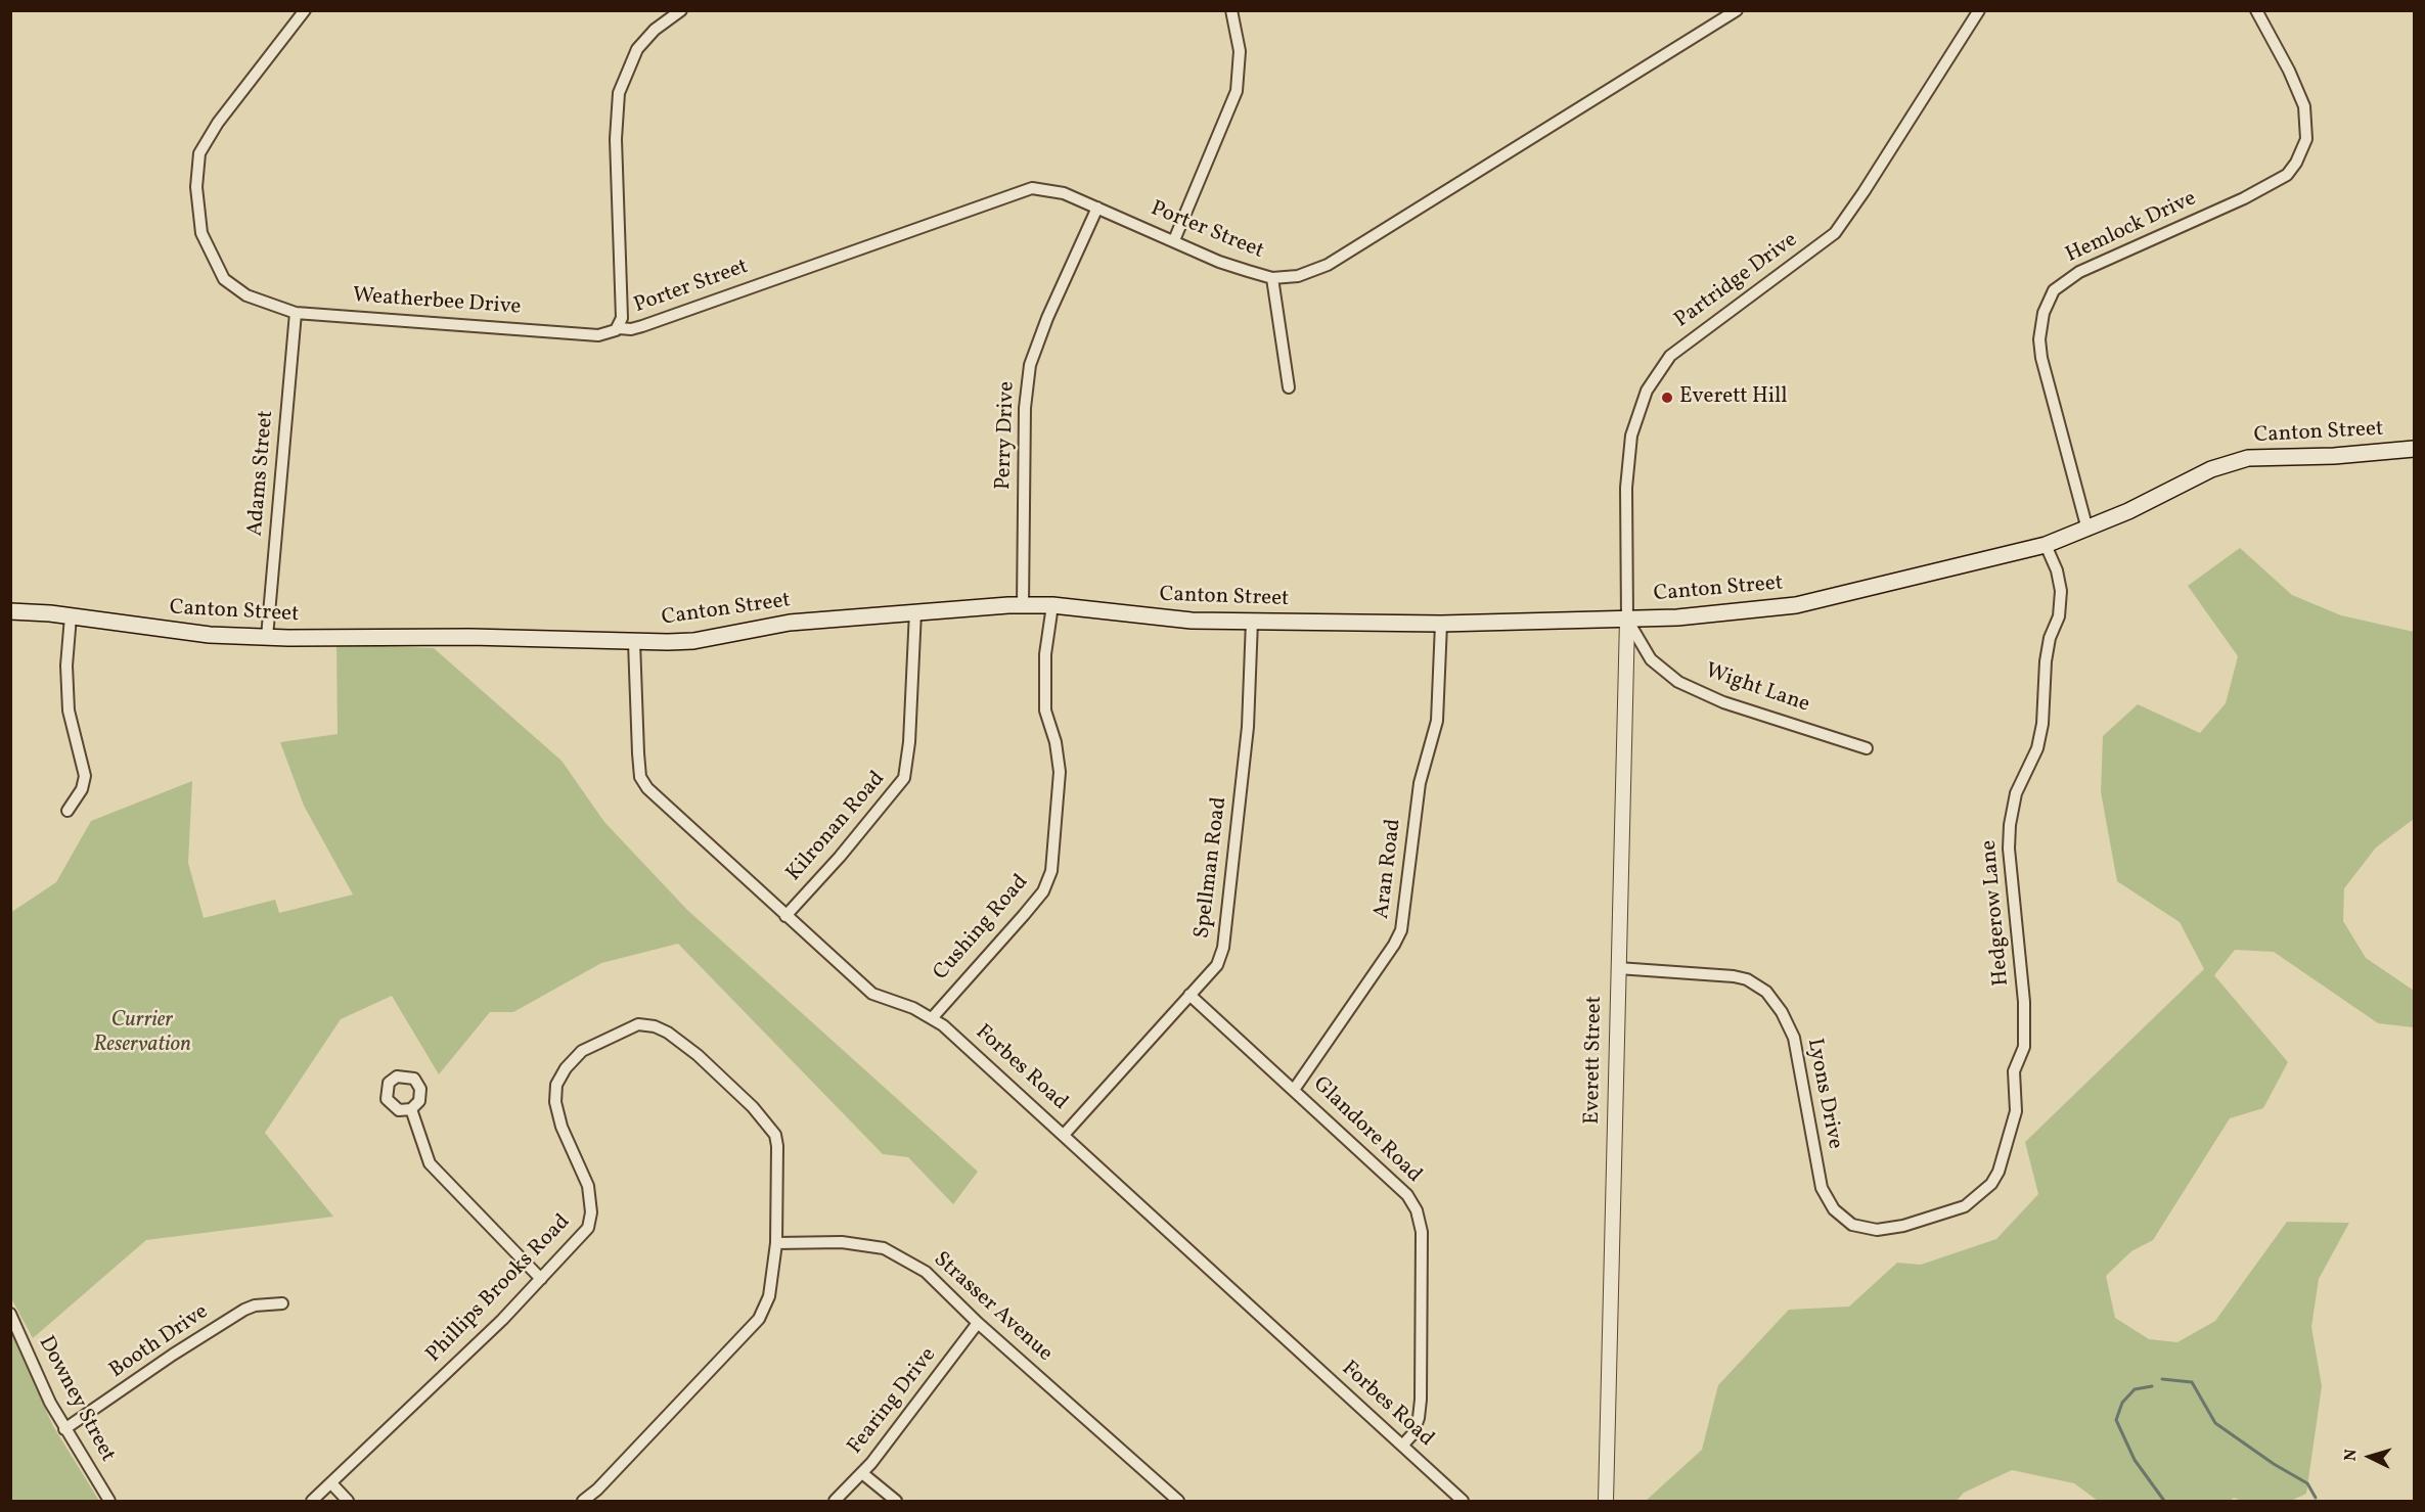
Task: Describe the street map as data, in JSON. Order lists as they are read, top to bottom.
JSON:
{
  "streets": {
    "main road": ["Canton Street"],
    "street": [
      "Hemlock Drive",
      "Porter Street",
      "Partridge Drive",
      "Weatherbee Drive",
      "Perry Drive",
      "Adams Street",
      "Wight Lane",
      "Kilronan Road",
      "Spellman Road",
      "Aran Road",
      "Hedgerow Lane",
      "Cushing Road",
      "Everett Street",
      "Forbes Road",
      "Lyons Drive",
      "Glandore Road",
      "Phillips Brooks Road",
      "Strasser Avenue",
      "Booth Drive",
      "Downey Street",
      "Fearing Drive"
    ]
  },
  "crossings": [
    ["Hemlock Drive", "Canton Street"],
    ["Porter Street", "Weatherbee Drive"],
    ["Porter Street", "Perry Drive"],
    ["Partridge Drive", "Canton Street"],
    ["Partridge Drive", "Wight Lane"],
    ["Partridge Drive", "Everett Street"],
    ["Weatherbee Drive", "Adams Street"],
    ["Canton Street", "Perry Drive"],
    ["Canton Street", "Adams Street"],
    ["Canton Street", "Wight Lane"],
    ["Canton Street", "Kilronan Road"],
    ["Canton Street", "Spellman Road"],
    ["Canton Street", "Aran Road"],
    ["Canton Street", "Hedgerow Lane"],
    ["Canton Street", "Cushing Road"],
    ["Canton Street", "Everett Street"],
    ["Canton Street", "Forbes Road"],
    ["Wight Lane", "Everett Street"],
    ["Kilronan Road", "Forbes Road"],
    ["Spellman Road", "Forbes Road"],
    ["Spellman Road", "Glandore Road"],
    ["Aran Road", "Glandore Road"],
    ["Hedgerow Lane", "Lyons Drive"],
    ["Cushing Road", "Forbes Road"],
    ["Everett Street", "Lyons Drive"],
    ["Forbes Road", "Glandore Road"],
    ["Phillips Brooks Road", "Strasser Avenue"],
    ["Strasser Avenue", "Fearing Drive"],
    ["Booth Drive", "Downey Street"]
  ],
  "parks": ["Currier Reservation"],
  "places": ["Everett Hill"],
  "north": "left"
}
